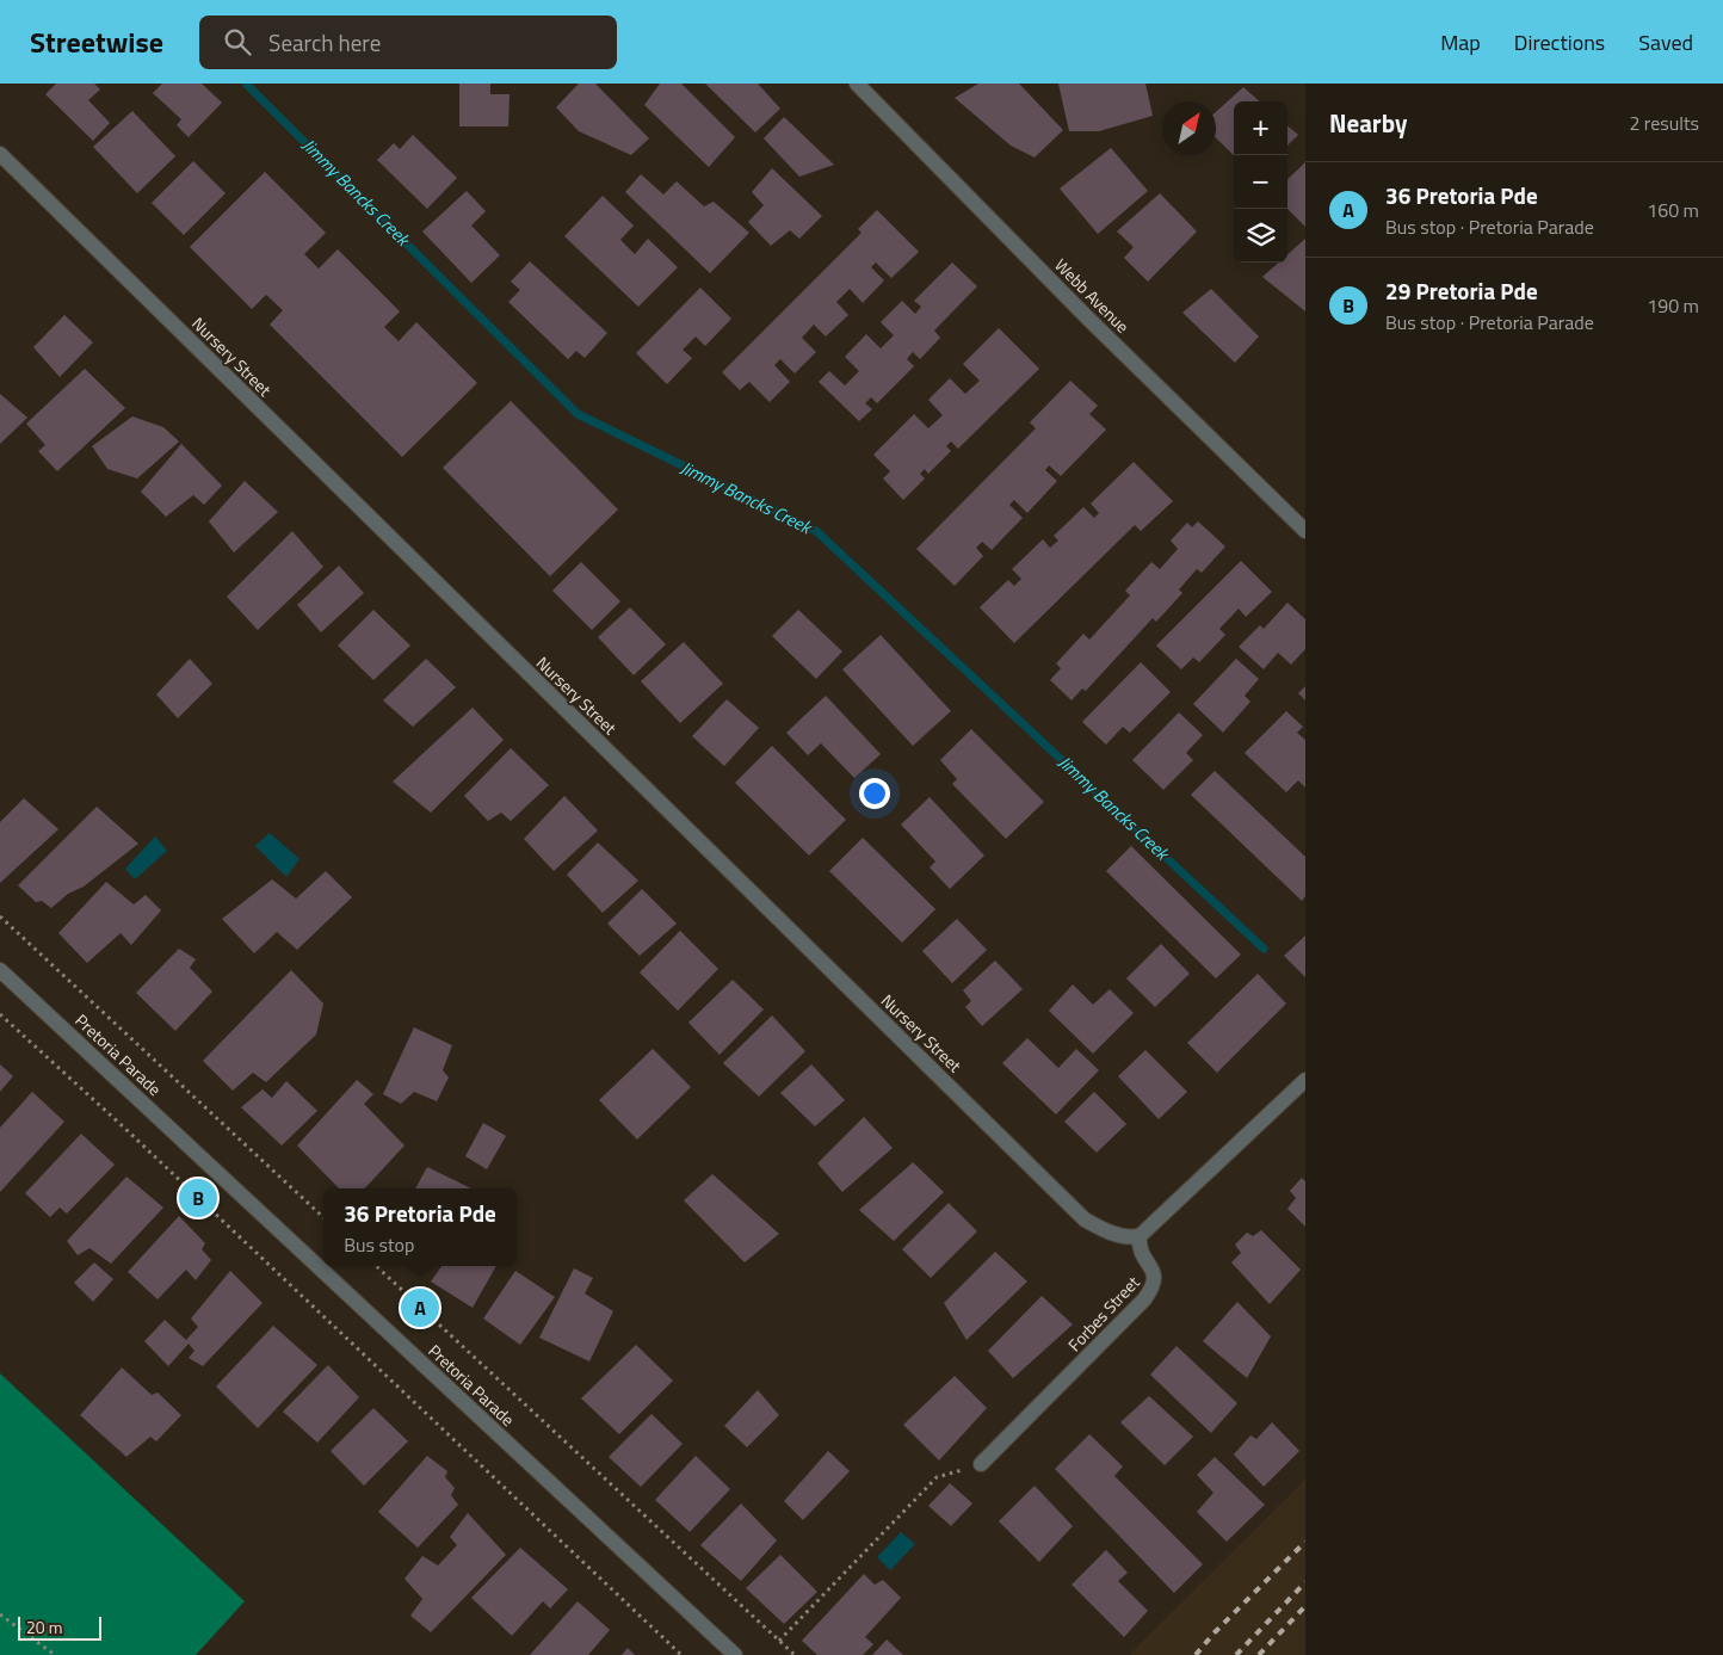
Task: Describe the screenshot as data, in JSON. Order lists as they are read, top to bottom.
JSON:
{
  "streets": {
    "street": [
      "Webb Avenue",
      "Nursery Street",
      "Pretoria Parade",
      "Forbes Street"
    ]
  },
  "crossings": [
    ["Nursery Street", "Forbes Street"]
  ],
  "water": ["Jimmy Bancks Creek"],
  "scale_bar": "20 m",
  "north": "top right",
  "page": {
    "header": "Streetwise",
    "search": "Search here",
    "nav": ["Map", "Directions", "Saved"],
    "heading": ["Nearby", "2 results"],
    "map_buttons": ["+", "−"],
    "list": [
      {
        "mark": "A",
        "name": "36 Pretoria Pde",
        "note": "Bus stop · Pretoria Parade",
        "value": "160 m"
      },
      {
        "mark": "B",
        "name": "29 Pretoria Pde",
        "note": "Bus stop · Pretoria Parade",
        "value": "190 m"
      }
    ],
    "pins": ["B", "A"],
    "popup": ["36 Pretoria Pde", "Bus stop"],
    "scale": "20 m"
  }
}
